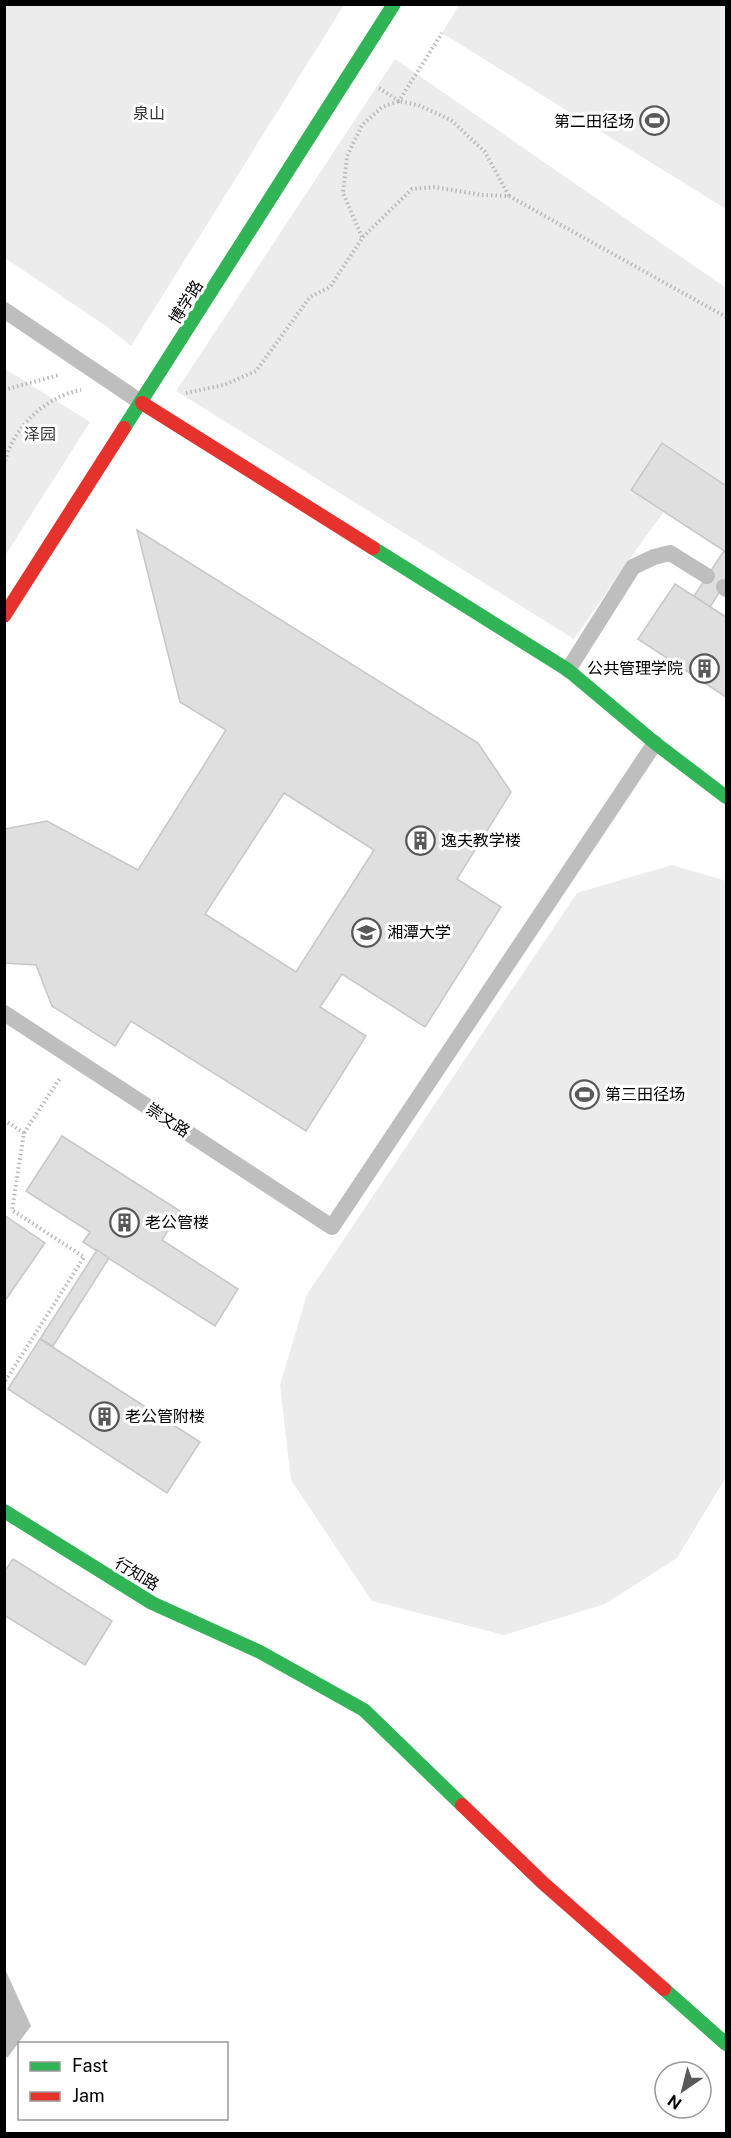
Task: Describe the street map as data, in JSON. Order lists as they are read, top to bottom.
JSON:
{
  "streets": {
    "street": ["博学路", "行知路"],
    "lane": ["崇文路"]
  },
  "parks": ["泉山", "泽园"],
  "places": {
    "sports": ["第二田径场", "第三田径场"],
    "building": [
      "公共管理学院",
      "逸夫教学楼",
      "老公管楼",
      "老公管附楼"
    ],
    "school or university": ["湘潭大学"]
  },
  "legend": ["Fast", "Jam"],
  "north": "bottom left"
}
